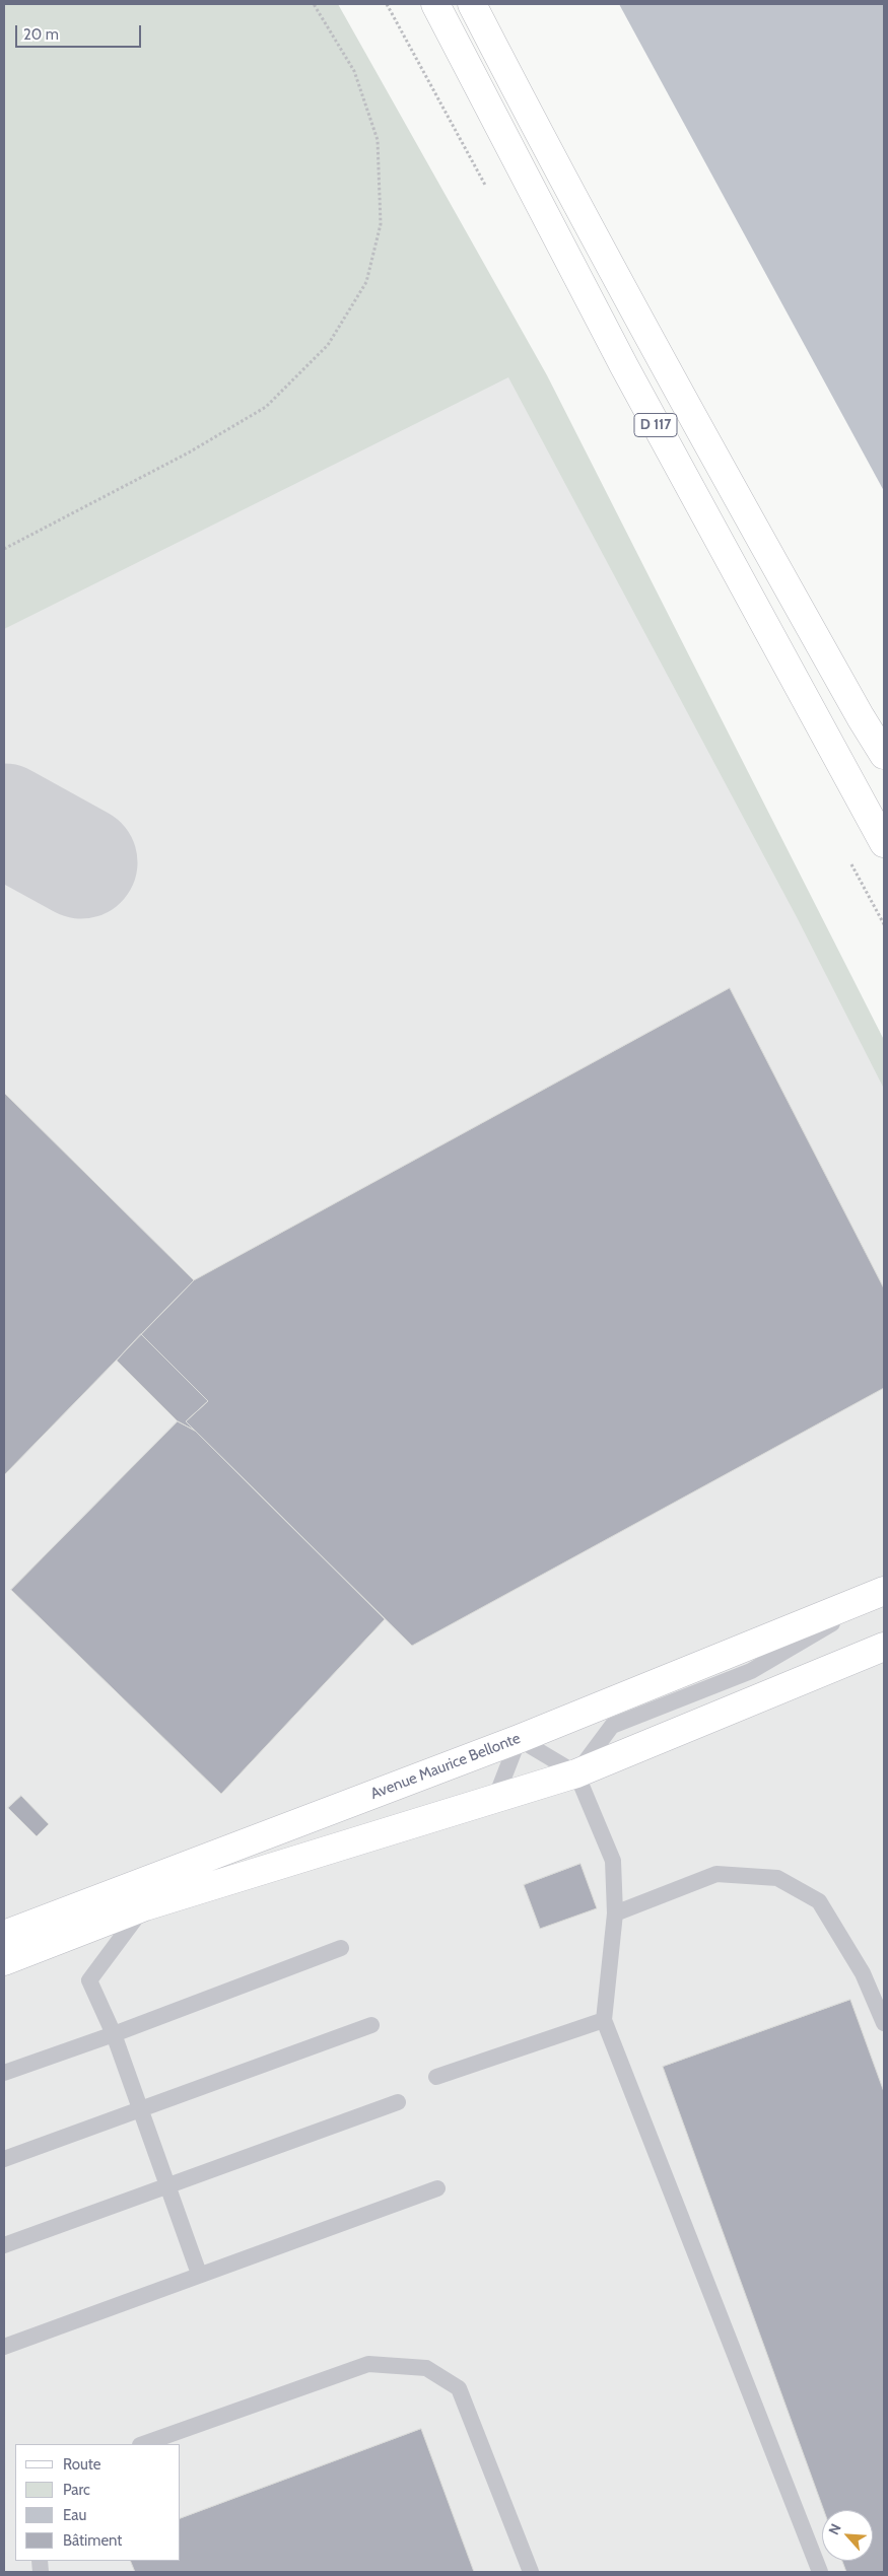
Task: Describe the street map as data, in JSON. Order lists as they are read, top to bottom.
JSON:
{
  "streets": {
    "street": ["D 117", "Avenue Maurice Bellonte"]
  },
  "legend": [
    "Route",
    "Parc",
    "Eau",
    "Bâtiment"
  ],
  "scale_bar": "20 m",
  "north": "top left"
}
